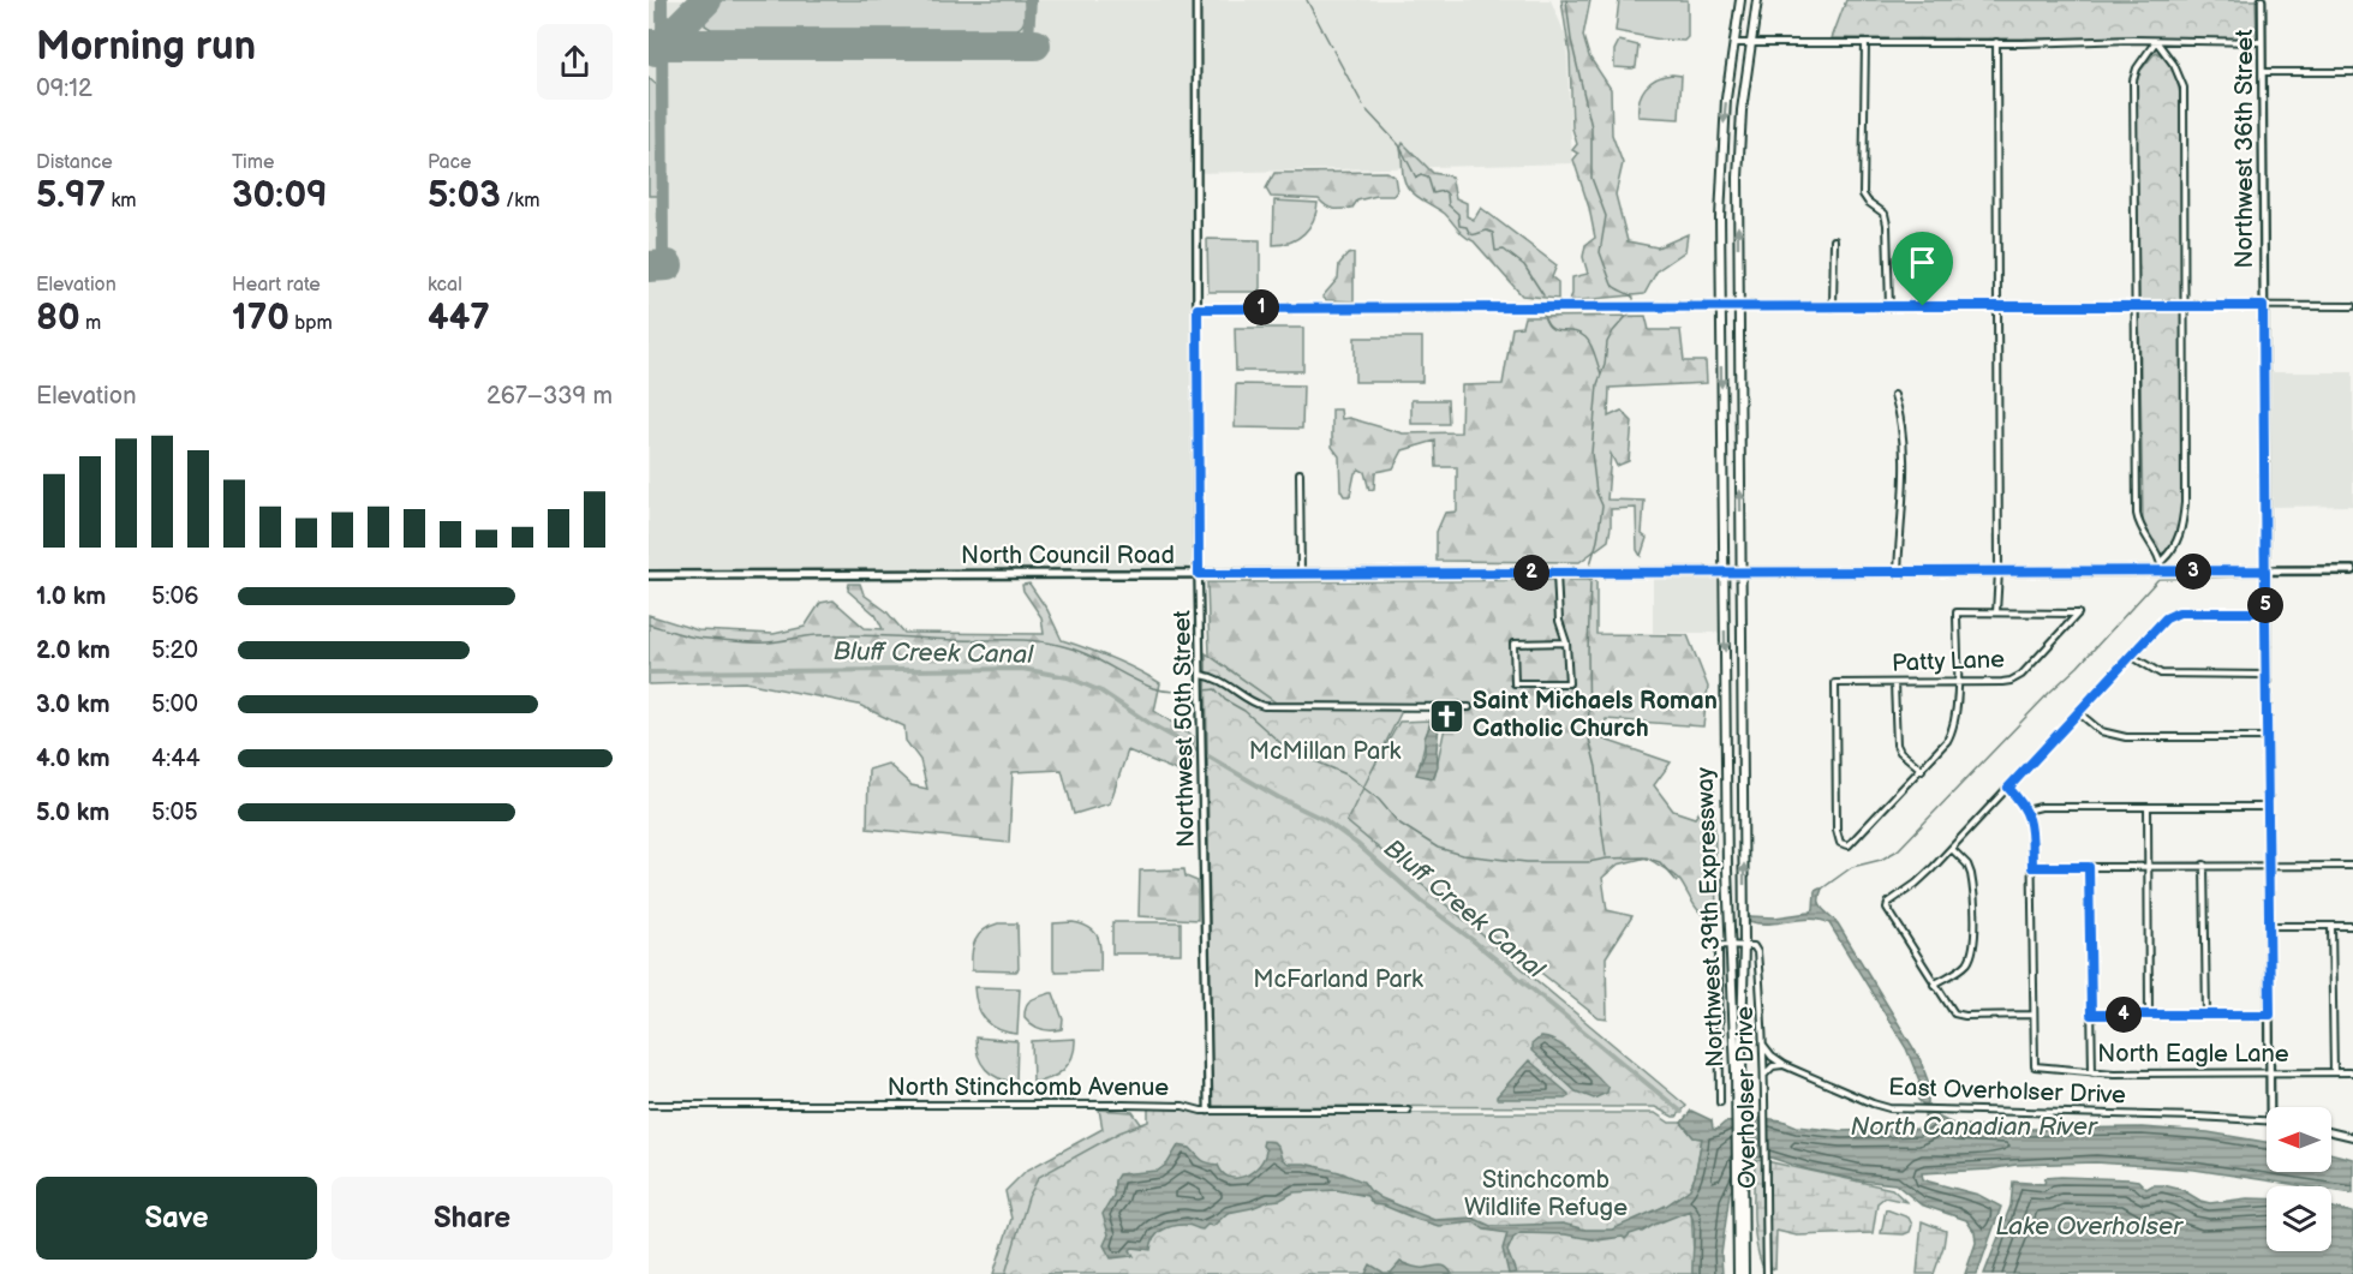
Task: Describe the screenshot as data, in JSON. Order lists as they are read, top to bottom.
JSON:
{
  "streets": {
    "highway": ["Northwest 39th Expressway"],
    "main road": ["North Council Road"],
    "street": [
      "Northwest 36th Street",
      "Patty Lane",
      "Northwest 50th Street",
      "North Eagle Lane",
      "North Stinchcomb Avenue",
      "East Overholser Drive",
      "Overholser Drive"
    ]
  },
  "crossings": [
    ["Northwest 36th Street", "North Council Road"],
    ["Northwest 36th Street", "North Eagle Lane"],
    ["North Council Road", "Northwest 50th Street"],
    ["North Council Road", "Northwest 39th Expressway"],
    ["Northwest 50th Street", "North Stinchcomb Avenue"],
    ["Northwest 39th Expressway", "Overholser Drive"],
    ["East Overholser Drive", "Overholser Drive"]
  ],
  "water": ["Bluff Creek Canal", "North Canadian River", "Lake Overholser"],
  "parks": ["McMillan Park", "McFarland Park", "Stinchcomb Wildlife Refuge"],
  "places": {
    "church": ["Saint Michaels Roman Catholic Church"]
  },
  "north": "left",
  "page": {
    "heading": ["Morning run", "09:12"],
    "stats": [
      ["Distance", "5.97 km"],
      ["Time", "30:09"],
      ["Pace", "5:03 /km"],
      ["Elevation", "80 m"],
      ["Heart rate", "170 bpm"],
      ["kcal", "447"]
    ],
    "pins": [
      "1",
      "3",
      "2",
      "5",
      "4"
    ],
    "chart": ["Elevation", "267–339 m"],
    "list": [
      {
        "name": "1.0 km",
        "note": "5:06"
      },
      {
        "name": "2.0 km",
        "note": "5:20"
      },
      {
        "name": "3.0 km",
        "note": "5:00"
      },
      {
        "name": "4.0 km",
        "note": "4:44"
      },
      {
        "name": "5.0 km",
        "note": "5:05"
      }
    ],
    "buttons": ["Save", "Share"]
  }
}
